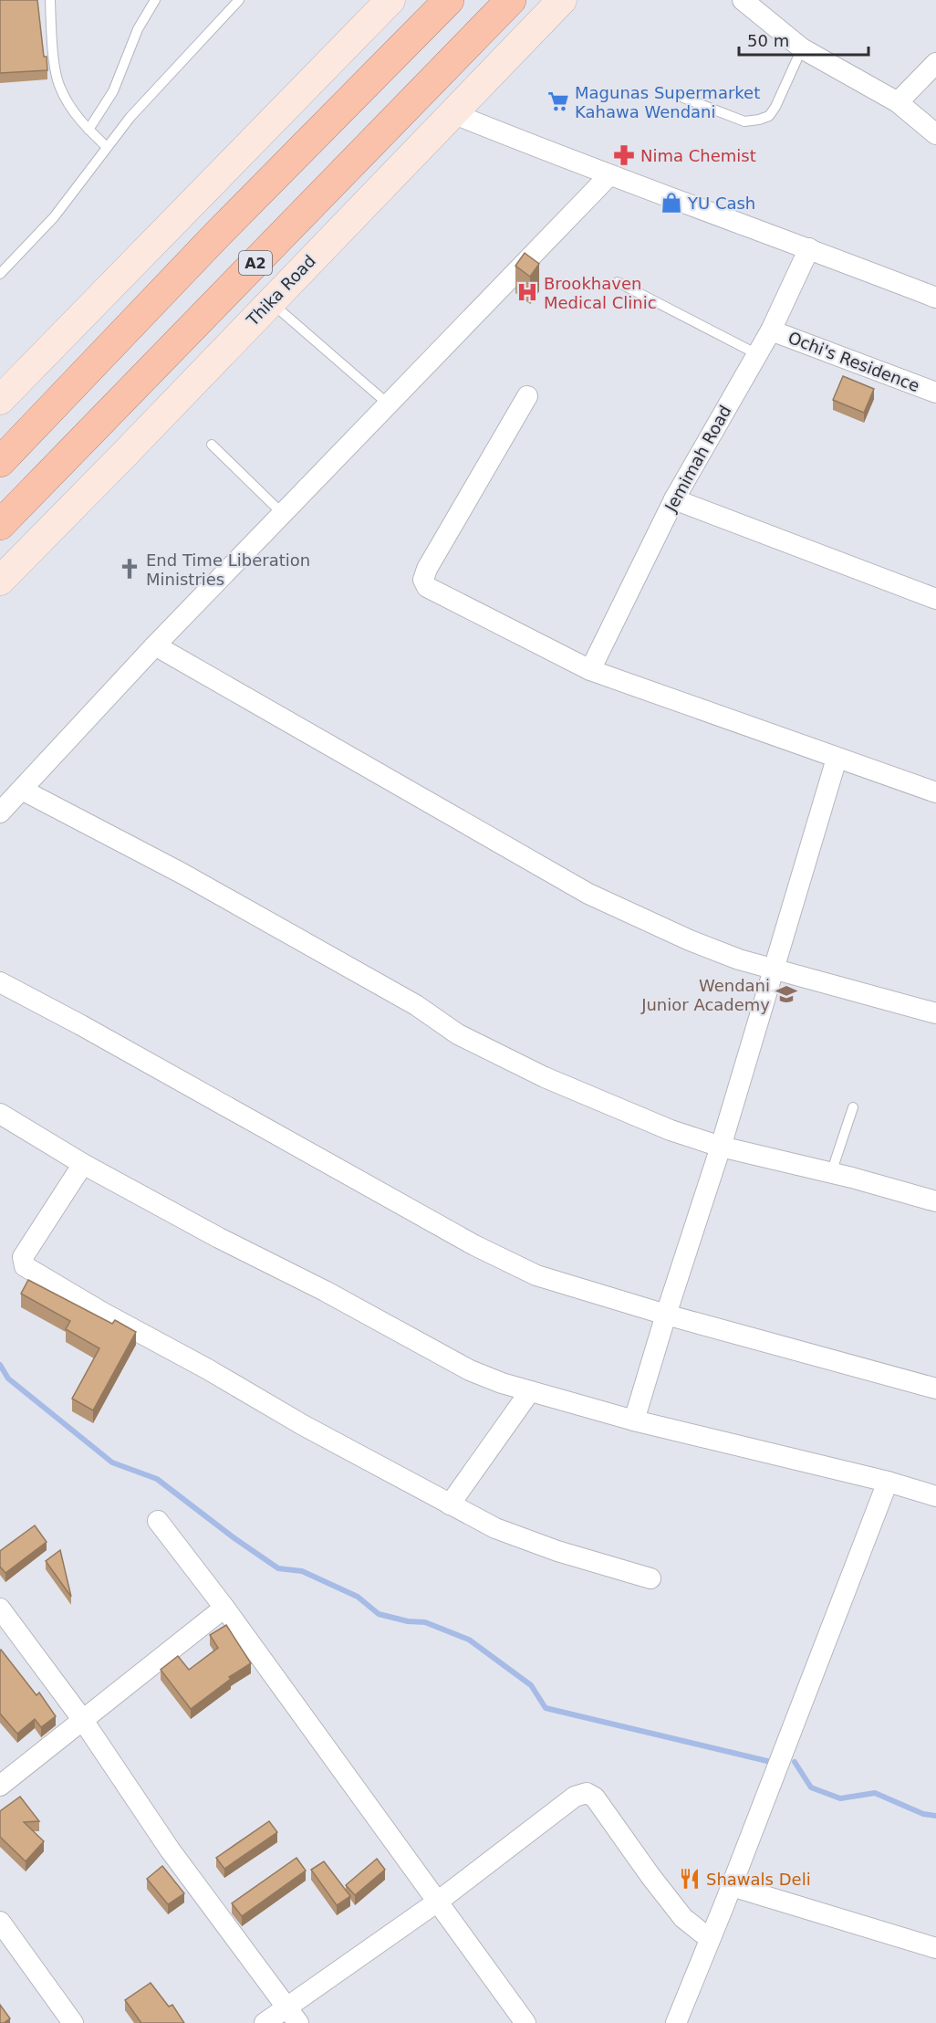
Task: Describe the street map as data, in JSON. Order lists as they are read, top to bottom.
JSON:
{
  "streets": {
    "highway": ["A2"],
    "main road": ["Thika Road"],
    "street": ["Ochi's Residence", "Jemimah Road"]
  },
  "crossings": [
    ["Ochi's Residence", "Jemimah Road"]
  ],
  "places": {
    "supermarket": ["Magunas Supermarket Kahawa Wendani"],
    "pharmacy": ["Nima Chemist"],
    "shop": ["YU Cash"],
    "hospital": ["Brookhaven Medical Clinic"],
    "church": ["End Time Liberation Ministries"],
    "school or university": ["Wendani Junior Academy"],
    "restaurant": ["Shawals Deli"]
  },
  "scale_bar": "50 m"
}
